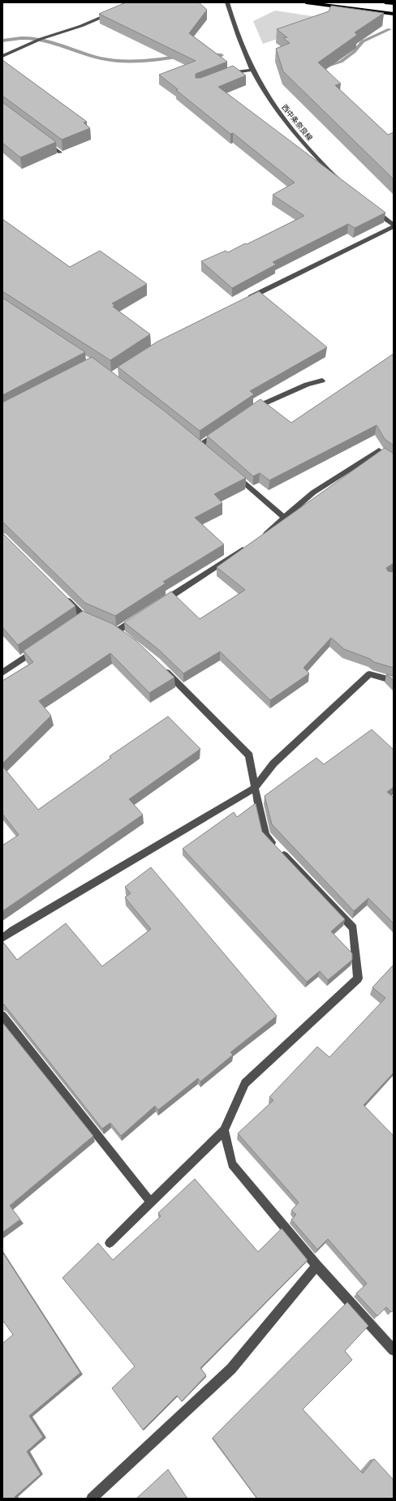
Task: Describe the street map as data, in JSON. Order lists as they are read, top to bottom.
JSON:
{
  "streets": {
    "street": ["西中条奈良線"]
  }
}
